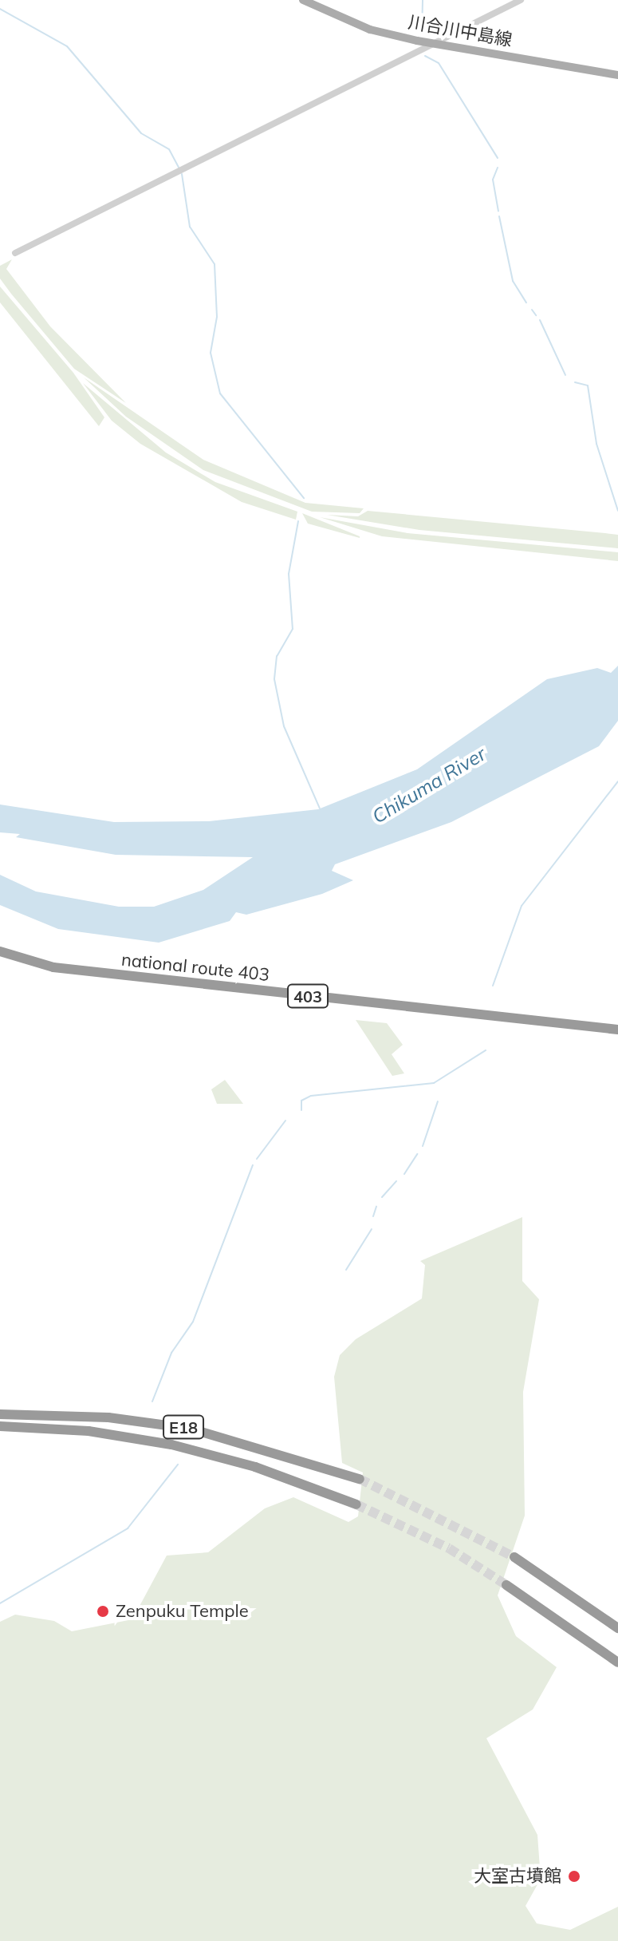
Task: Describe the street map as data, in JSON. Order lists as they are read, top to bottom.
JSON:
{
  "streets": {
    "highway": ["national route 403", "403", "E18"],
    "main road": ["川合川中島線"]
  },
  "water": ["Chikuma River"],
  "places": ["Zenpuku Temple", "大室古墳館"]
}
